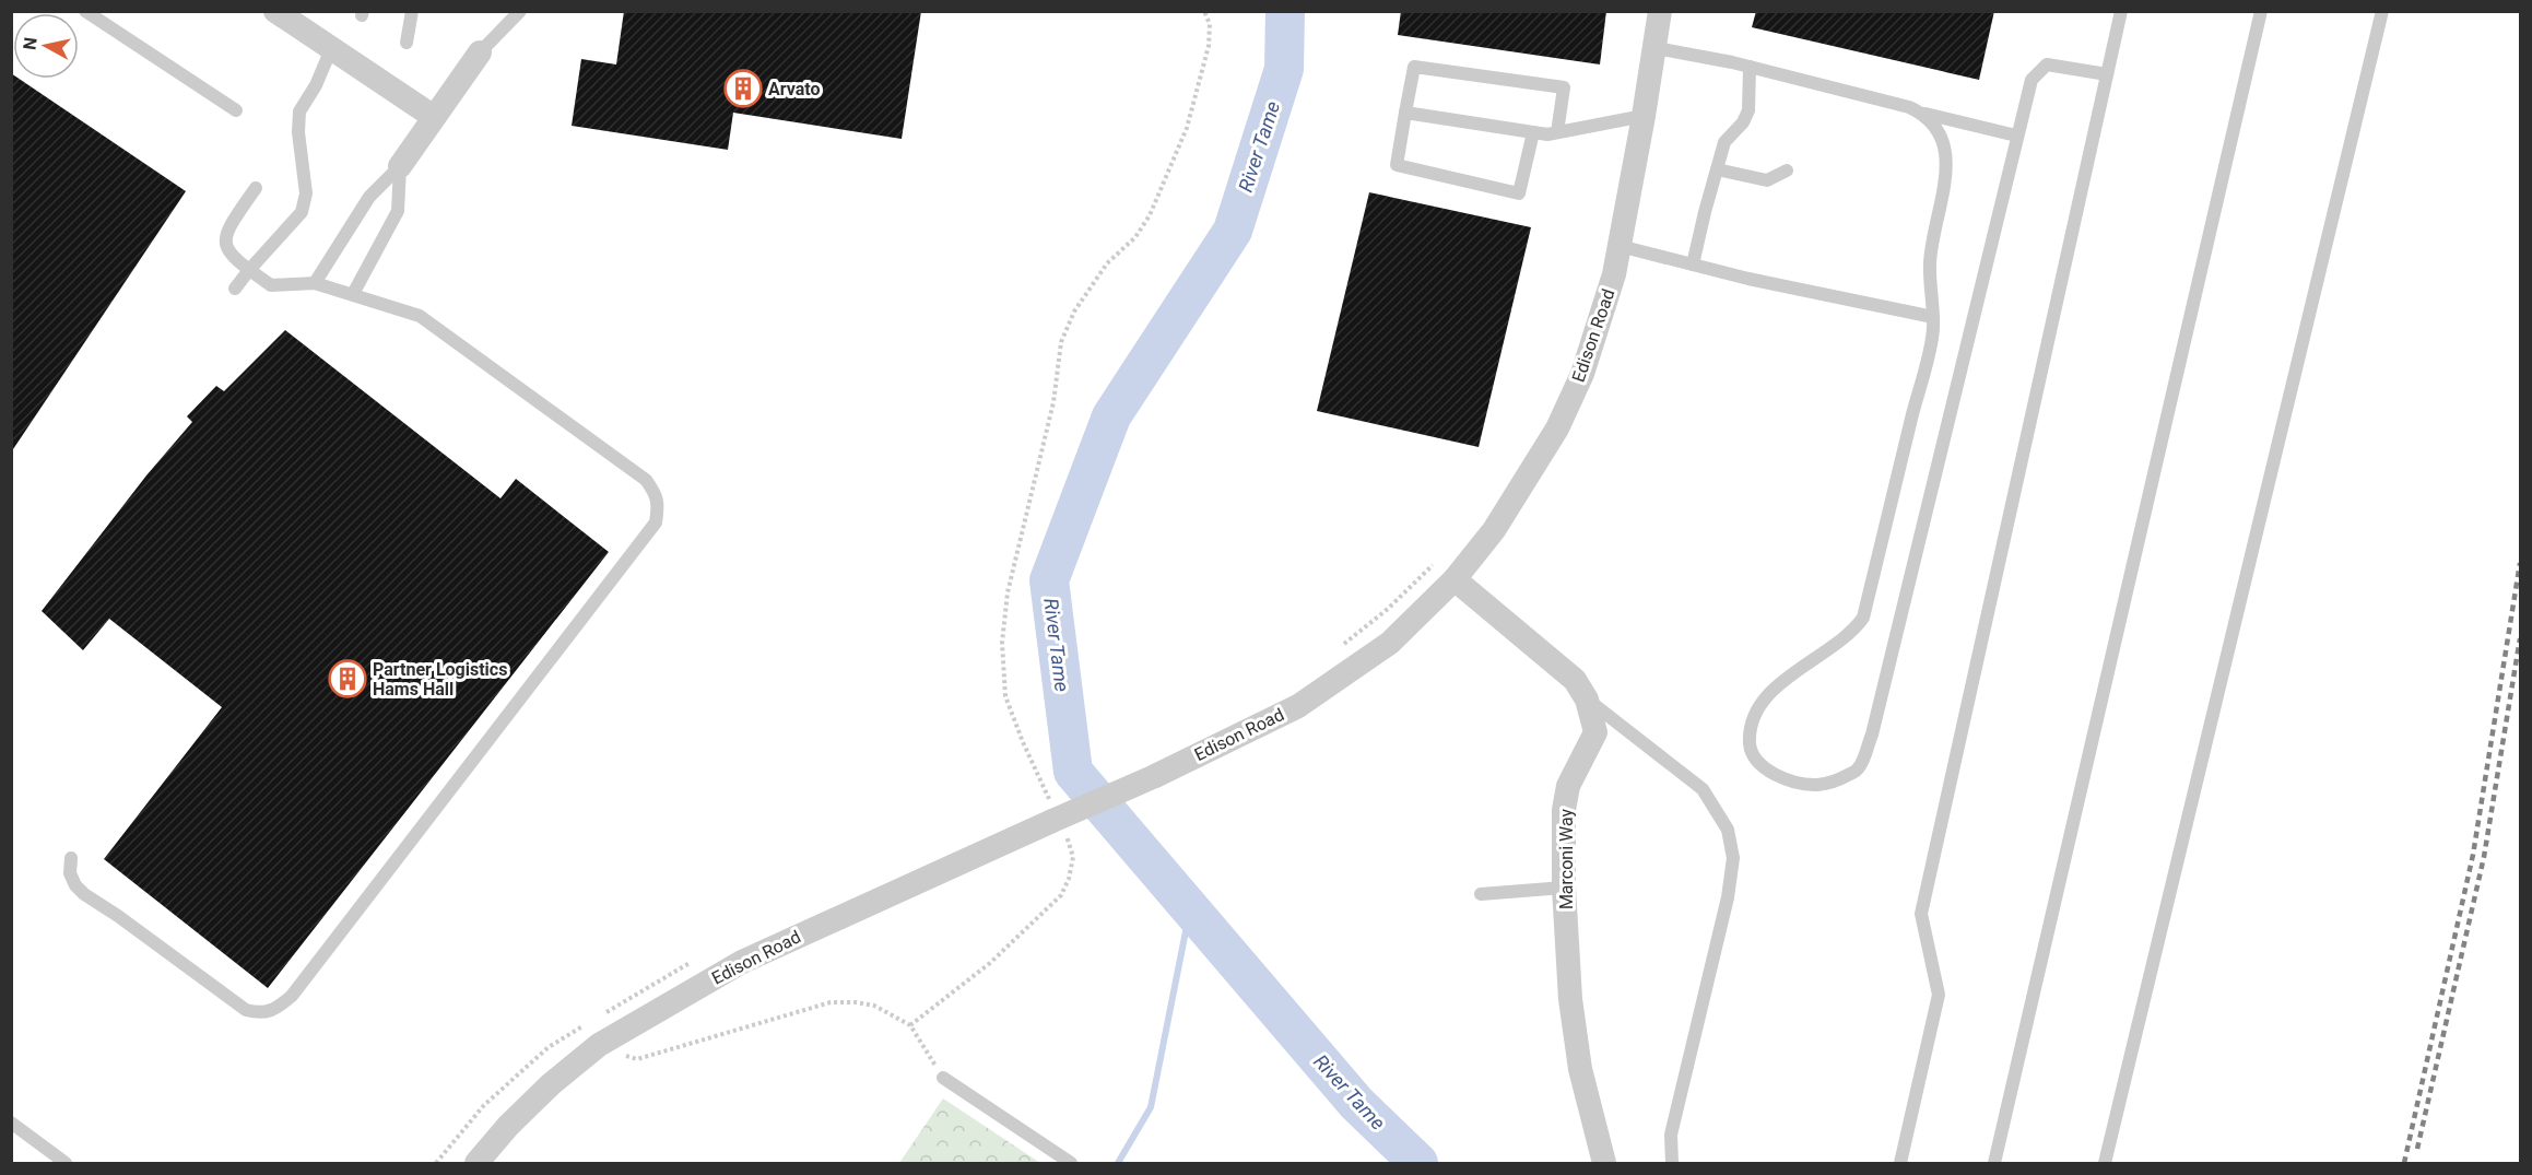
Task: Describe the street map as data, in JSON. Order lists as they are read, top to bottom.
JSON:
{
  "streets": {
    "street": ["Edison Road", "Marconi Way"]
  },
  "crossings": [
    ["Edison Road", "Marconi Way"]
  ],
  "water": ["River Tame"],
  "places": {
    "building": ["Arvato", "Partner Logistics Hams Hall"]
  },
  "north": "left"
}
